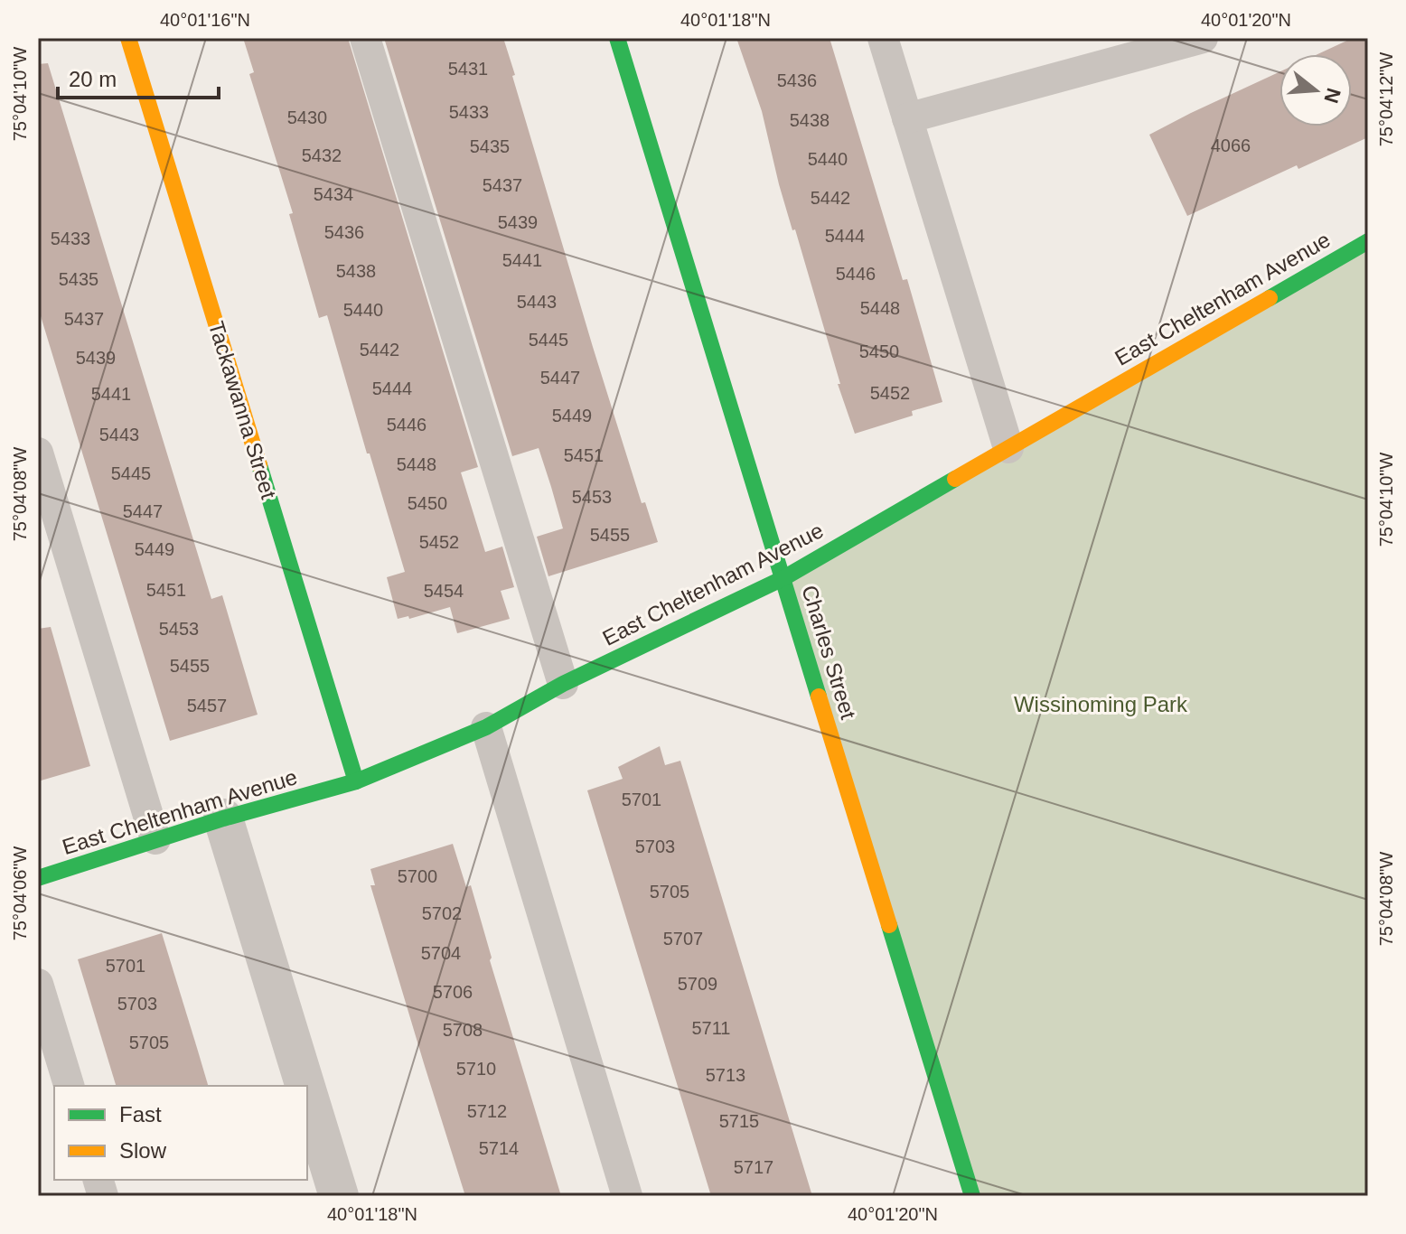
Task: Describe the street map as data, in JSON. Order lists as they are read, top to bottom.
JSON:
{
  "streets": {
    "street": ["East Cheltenham Avenue", "Tackawanna Street", "Charles Street"]
  },
  "crossings": [
    ["East Cheltenham Avenue", "Tackawanna Street"],
    ["East Cheltenham Avenue", "Charles Street"]
  ],
  "parks": ["Wissinoming Park"],
  "house_numbers": [
    "5431",
    "5436",
    "5433",
    "5430",
    "5438",
    "4066",
    "5435",
    "5432",
    "5440",
    "5437",
    "5434",
    "5442",
    "5439",
    "5436",
    "5444",
    "5433",
    "5441",
    "5438",
    "5446",
    "5435",
    "5443",
    "5448",
    "5440",
    "5437",
    "5445",
    "5442",
    "5450",
    "5439",
    "5447",
    "5444",
    "5452",
    "5441",
    "5449",
    "5446",
    "5443",
    "5451",
    "5448",
    "5445",
    "5453",
    "5450",
    "5447",
    "5455",
    "5452",
    "5449",
    "5451",
    "5454",
    "5453",
    "5455",
    "5457",
    "5701",
    "5703",
    "5700",
    "5705",
    "5702",
    "5707",
    "5704",
    "5701",
    "5709",
    "5706",
    "5703",
    "5711",
    "5708",
    "5705",
    "5710",
    "5713",
    "5712",
    "5715",
    "5714",
    "5717"
  ],
  "legend": ["Fast", "Slow"],
  "scale_bar": "20 m",
  "north": "right",
  "coordinates": [
    "40°01'16\"N",
    "40°01'18\"N",
    "40°01'20\"N",
    "75°04'10\"W",
    "75°04'12\"W",
    "75°04'08\"W",
    "75°04'06\"W"
  ]
}
